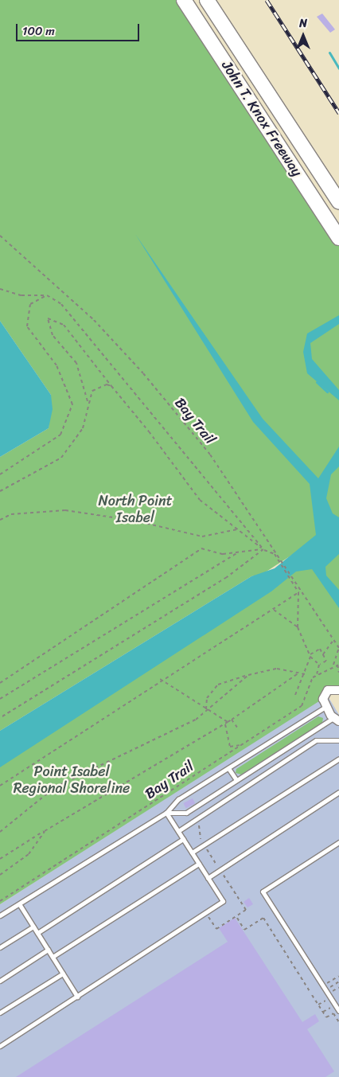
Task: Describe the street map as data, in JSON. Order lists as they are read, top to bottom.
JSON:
{
  "streets": {
    "highway": ["John T. Knox Freeway"],
    "path": ["Bay Trail"]
  },
  "parks": ["North Point Isabel", "Point Isabel Regional Shoreline"],
  "scale_bar": "100 m",
  "north": "top"
}
